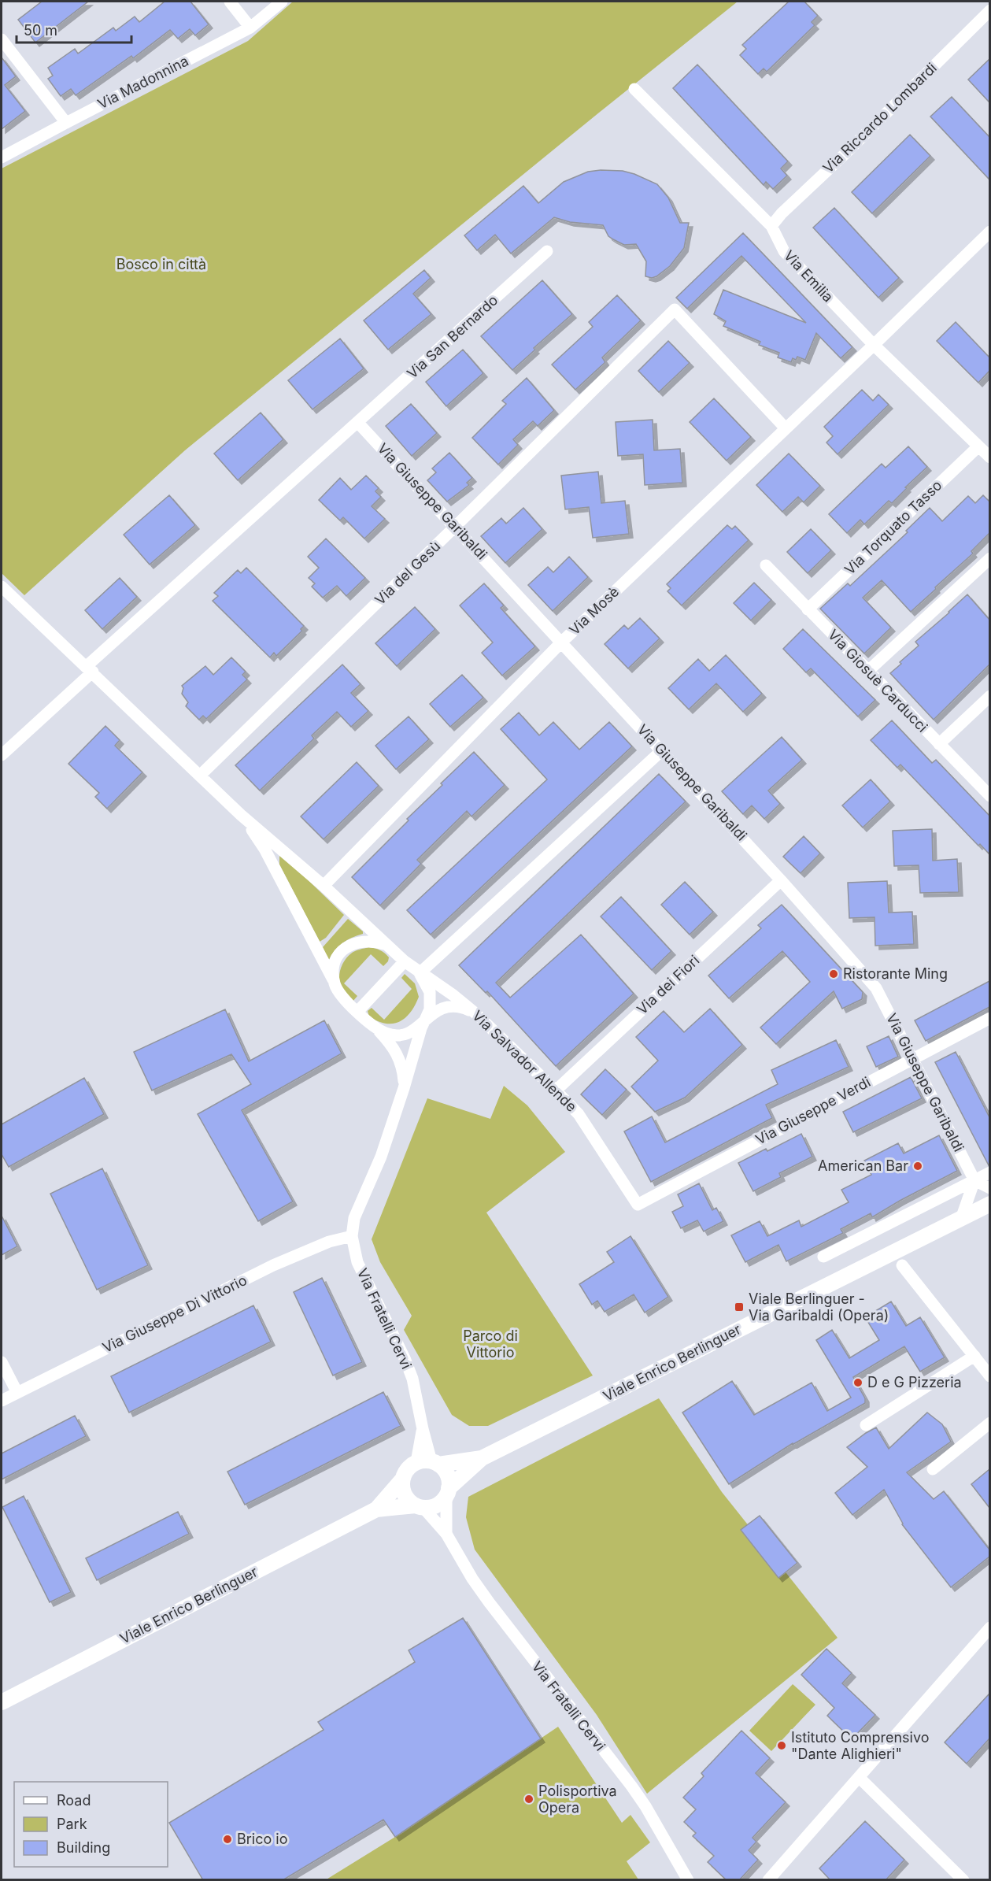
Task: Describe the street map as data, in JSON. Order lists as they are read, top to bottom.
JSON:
{
  "streets": {
    "street": [
      "Via Madonnina",
      "Via Riccardo Lombardi",
      "Via Emilia",
      "Via San Bernardo",
      "Via Giuseppe Garibaldi",
      "Via Torquato Tasso",
      "Via del Gesù",
      "Via Mosè",
      "Via Giosuè Carducci",
      "Via dei Fiori",
      "Via Salvador Allende",
      "Via Giuseppe Verdi",
      "Via Giuseppe Di Vittorio",
      "Via Fratelli Cervi",
      "Viale Enrico Berlinguer"
    ]
  },
  "crossings": [
    ["Via Riccardo Lombardi", "Via Emilia"],
    ["Via Emilia", "Via Torquato Tasso"],
    ["Via Emilia", "Via Mosè"],
    ["Via San Bernardo", "Via Giuseppe Garibaldi"],
    ["Via Giuseppe Garibaldi", "Via del Gesù"],
    ["Via Giuseppe Garibaldi", "Via Mosè"],
    ["Via Giuseppe Garibaldi", "Via dei Fiori"],
    ["Via Giuseppe Garibaldi", "Via Giuseppe Verdi"],
    ["Via Torquato Tasso", "Via Giosuè Carducci"],
    ["Via del Gesù", "Via Mosè"],
    ["Via Mosè", "Via Salvador Allende"],
    ["Via dei Fiori", "Via Salvador Allende"],
    ["Via Salvador Allende", "Via Giuseppe Verdi"],
    ["Via Giuseppe Di Vittorio", "Via Fratelli Cervi"],
    ["Via Fratelli Cervi", "Viale Enrico Berlinguer"]
  ],
  "parks": ["Bosco in città", "Parco di Vittorio"],
  "places": {
    "other": [
      "Ristorante Ming",
      "American Bar",
      "D e G Pizzeria",
      "Istituto Comprensivo \"Dante Alighieri\"",
      "Polisportiva Opera",
      "Brico io"
    ],
    "transit": ["Viale Berlinguer - Via Garibaldi (Opera)"]
  },
  "legend": ["Road", "Park", "Building"],
  "scale_bar": "50 m"
}
